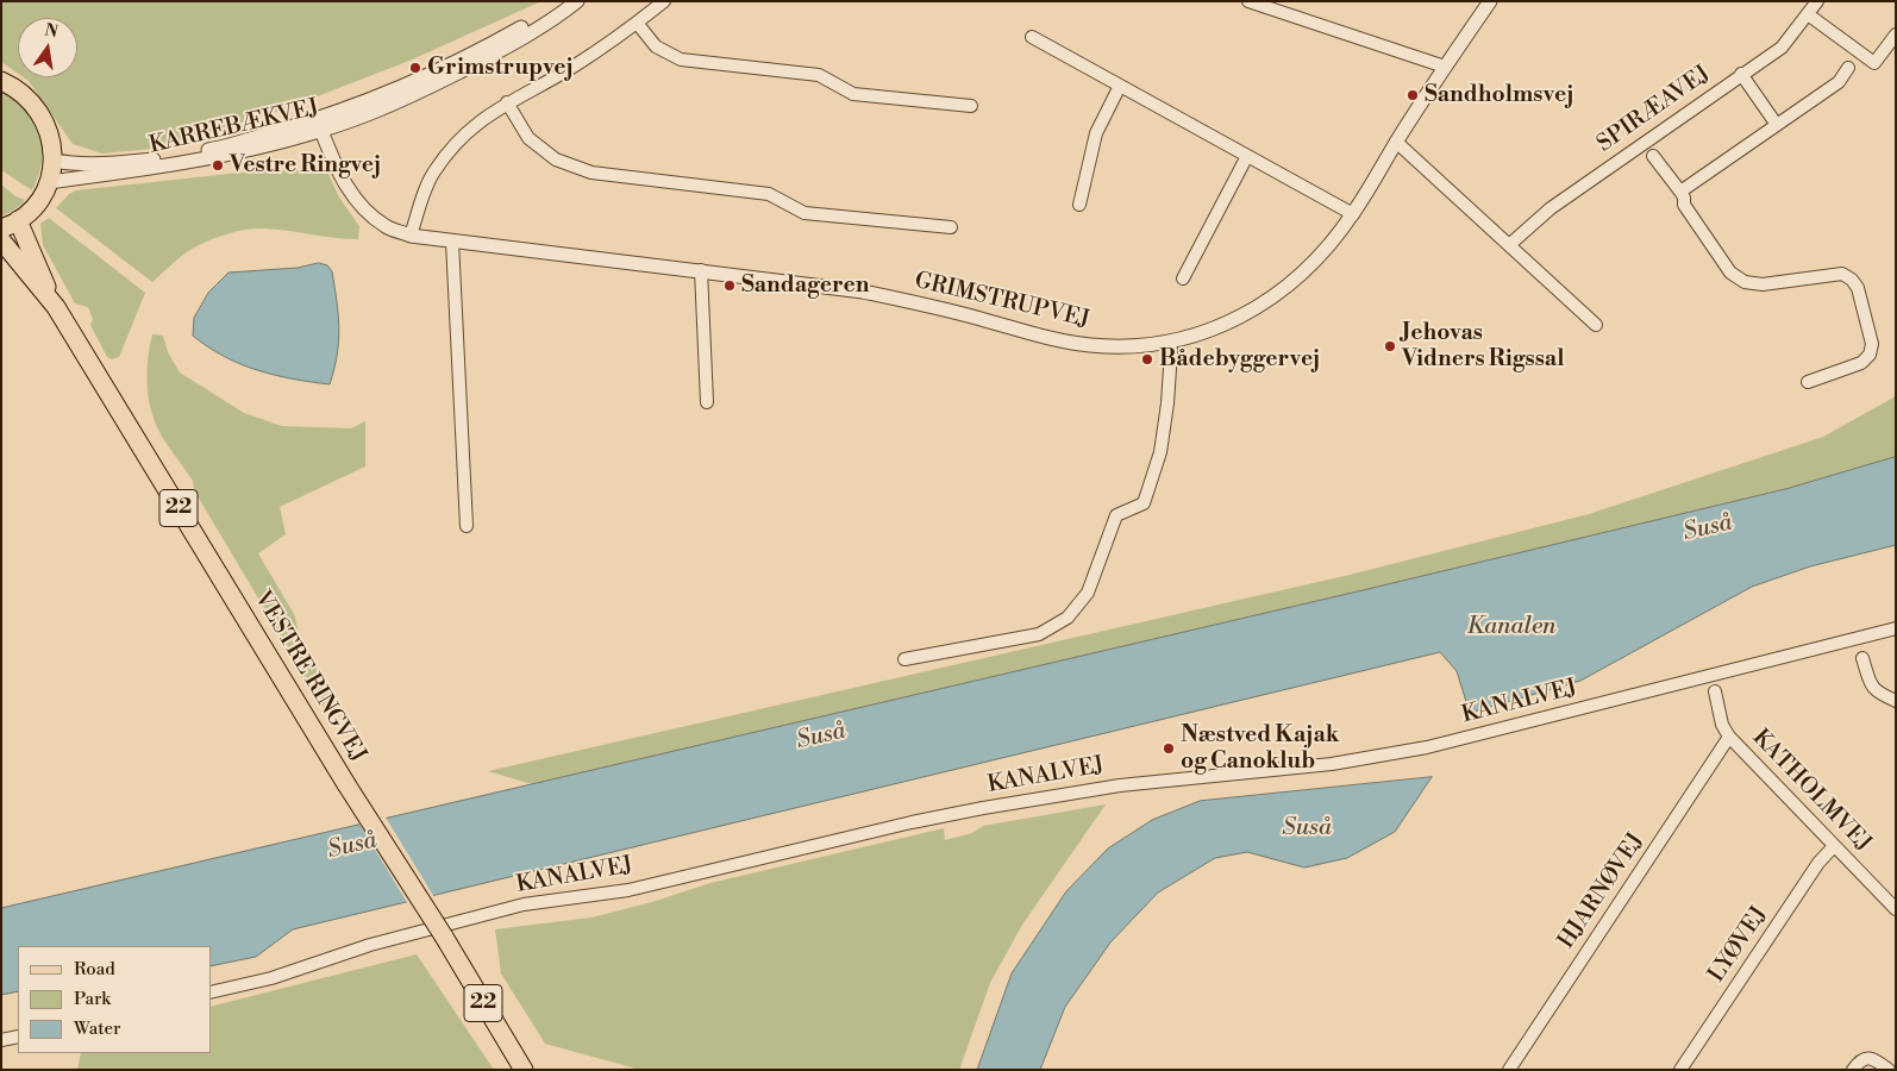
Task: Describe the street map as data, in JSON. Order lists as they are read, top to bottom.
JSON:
{
  "streets": {
    "main road": ["22", "VESTRE RINGVEJ"],
    "street": [
      "SPIRÆAVEJ",
      "KARREBÆKVEJ",
      "GRIMSTRUPVEJ",
      "KANALVEJ",
      "KATHOLMVEJ",
      "HJARNØVEJ",
      "LYØVEJ"
    ]
  },
  "crossings": [
    ["KARREBÆKVEJ", "GRIMSTRUPVEJ"],
    ["KATHOLMVEJ", "HJARNØVEJ"],
    ["KATHOLMVEJ", "LYØVEJ"]
  ],
  "water": ["Suså", "Kanalen"],
  "places": [
    "Grimstrupvej",
    "Sandholmsvej",
    "Vestre Ringvej",
    "Sandageren",
    "Jehovas Vidners Rigssal",
    "Bådebyggervej",
    "Næstved Kajak og Canoklub"
  ],
  "legend": ["Road", "Park", "Water"],
  "north": "top"
}
